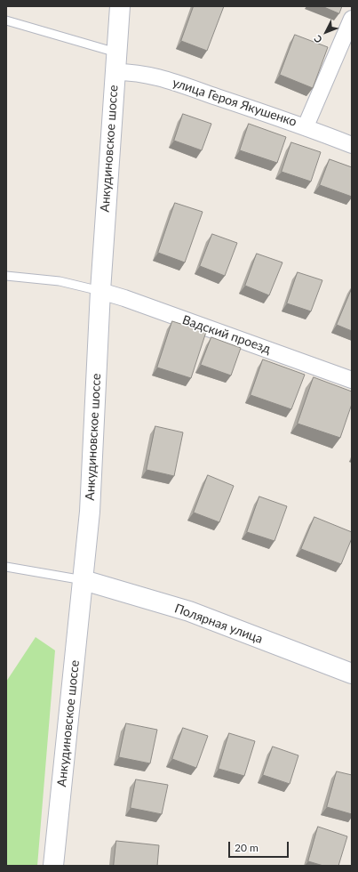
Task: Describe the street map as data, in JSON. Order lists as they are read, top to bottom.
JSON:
{
  "streets": {
    "main road": ["Анкудиновское шоссе", "Полярная улица"],
    "street": ["улица Героя Якушенко", "Вадский проезд"]
  },
  "crossings": [
    ["улица Героя Якушенко", "Анкудиновское шоссе"],
    ["Анкудиновское шоссе", "Вадский проезд"],
    ["Анкудиновское шоссе", "Полярная улица"]
  ],
  "scale_bar": "20 m",
  "north": "bottom left"
}
